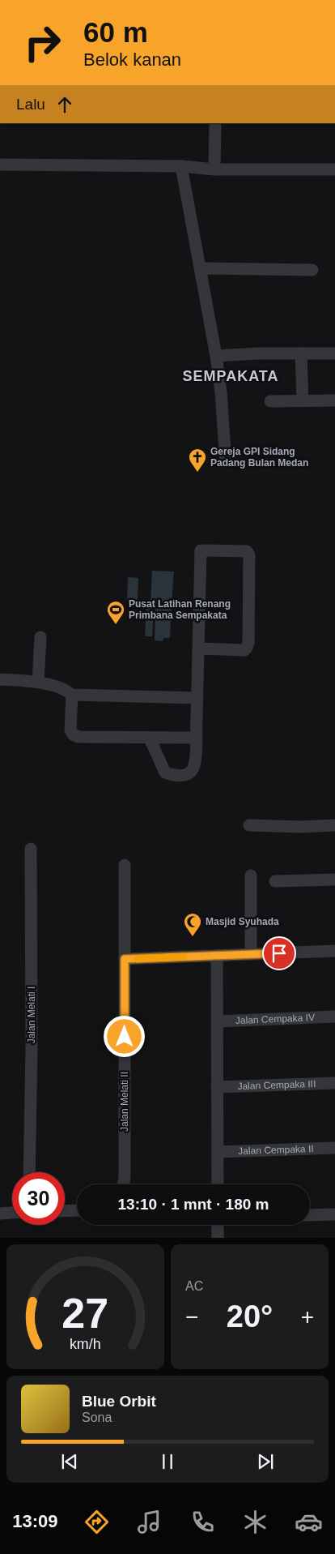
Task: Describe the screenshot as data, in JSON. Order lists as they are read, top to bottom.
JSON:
{
  "streets": {
    "street": [
      "Jalan Melati I",
      "Jalan Cempaka IV",
      "Jalan Cempaka III",
      "Jalan Melati II",
      "Jalan Cempaka II"
    ]
  },
  "districts": ["SEMPAKATA"],
  "places": {
    "church": ["Gereja GPI Sidang Padang Bulan Medan"],
    "sports": ["Pusat Latihan Renang Primbana Sempakata"],
    "mosque": ["Masjid Syuhada"]
  },
  "page": {
    "turn": ["60 m", "Belok kanan"],
    "then": "Lalu",
    "limit": "30",
    "trip": "13:10 · 1 mnt · 180 m",
    "tile": "AC",
    "heat": ["−", "20°", "+"],
    "song": ["Blue Orbit", "Sona"],
    "tabs": "13:09",
    "gauge": ["27", "km/h"]
  }
}
